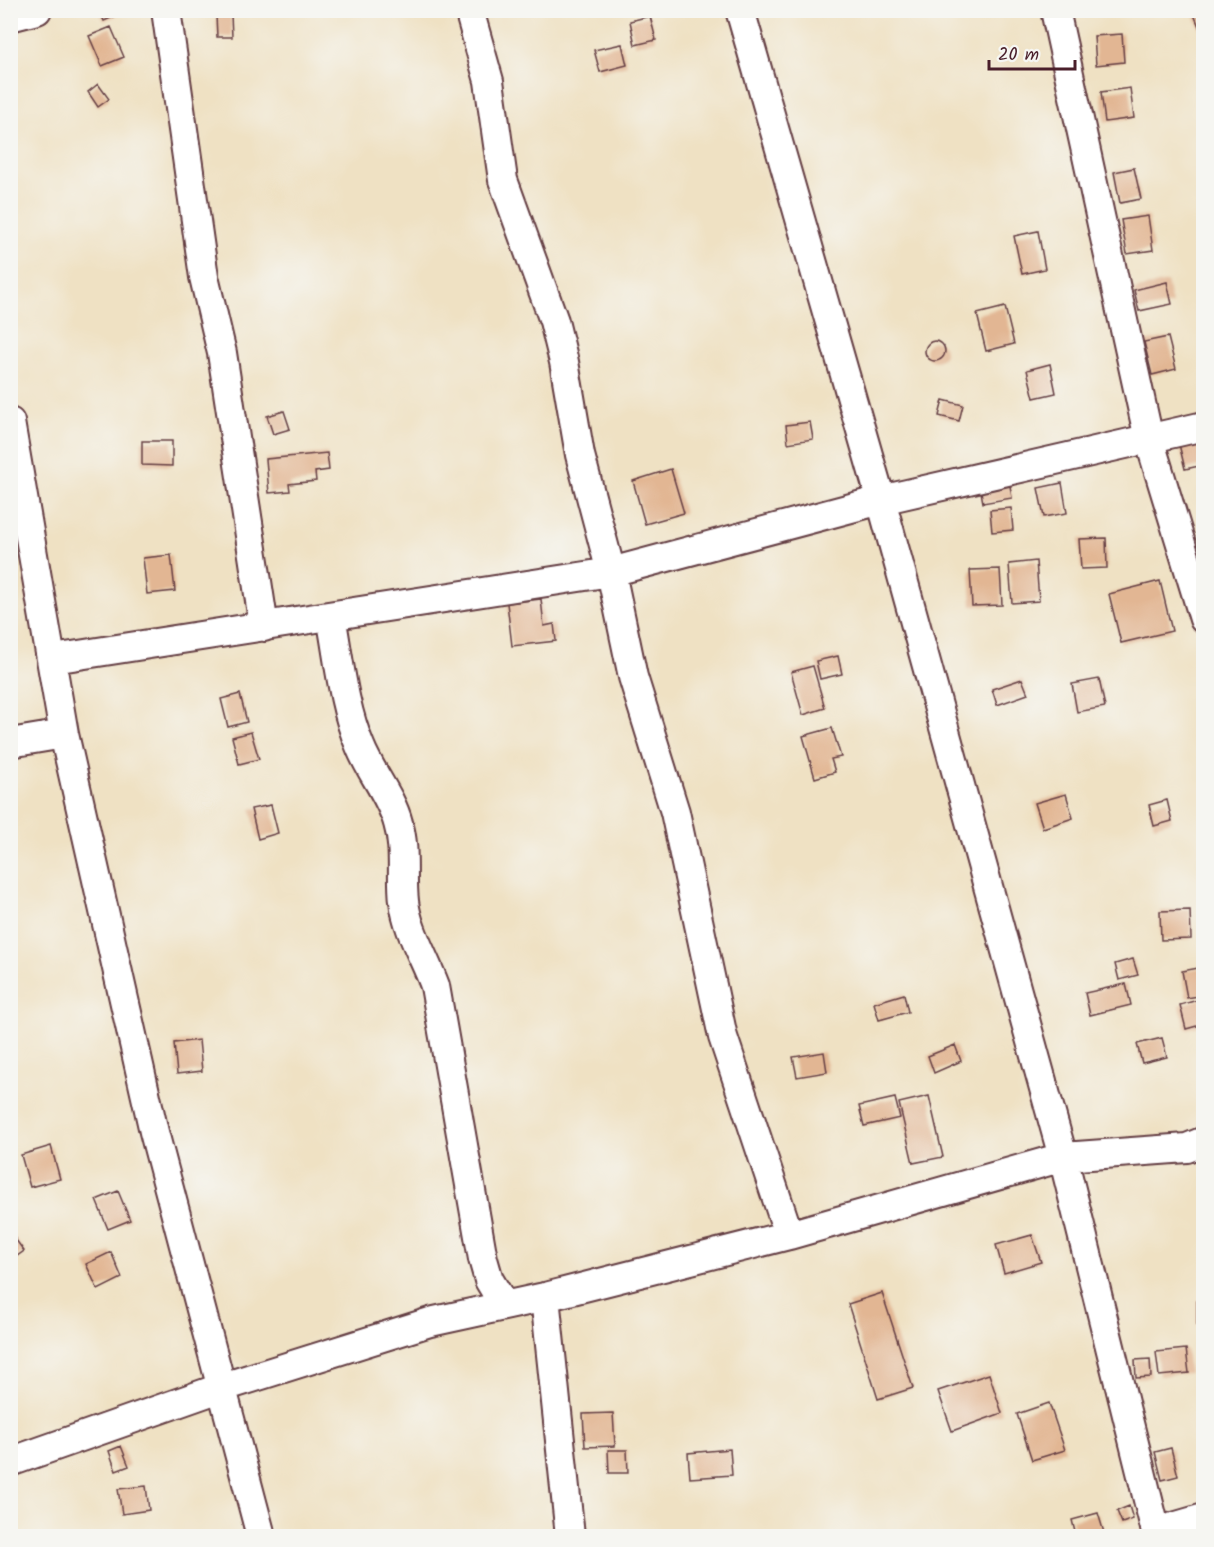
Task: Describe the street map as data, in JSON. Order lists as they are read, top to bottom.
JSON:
{
  "scale_bar": "20 m"
}
